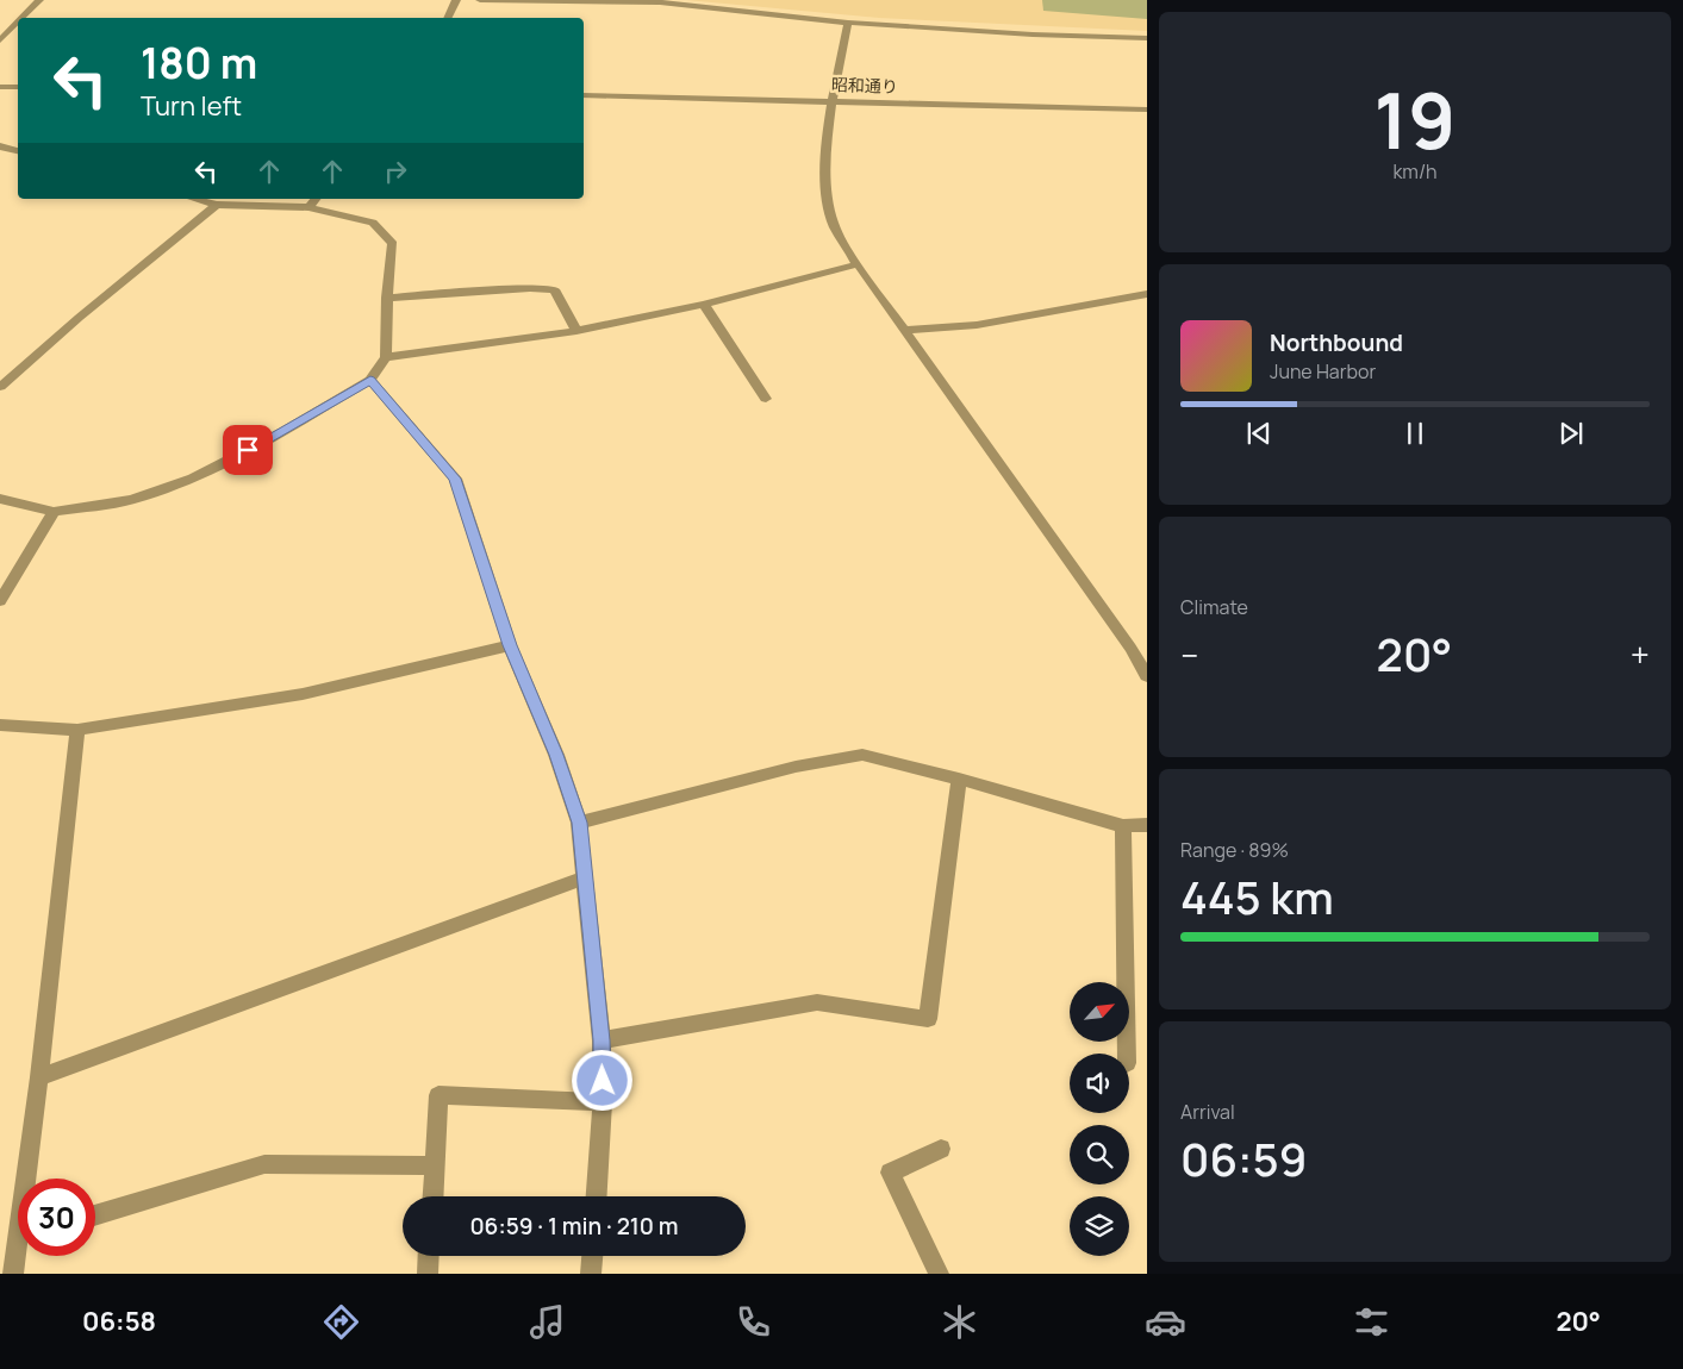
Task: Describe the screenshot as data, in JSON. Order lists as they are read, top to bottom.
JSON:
{
  "streets": {
    "street": ["昭和通り"]
  },
  "north": "top right",
  "page": {
    "tile": [
      ["19", "km/h"],
      "Climate",
      ["Range · 89%", "445 km"],
      ["Arrival", "06:59"]
    ],
    "turn": ["180 m", "Turn left"],
    "song": ["Northbound", "June Harbor"],
    "heat": ["−", "20°", "+"],
    "limit": "30",
    "trip": "06:59 · 1 min · 210 m",
    "tabs": ["06:58", "20°"]
  }
}
